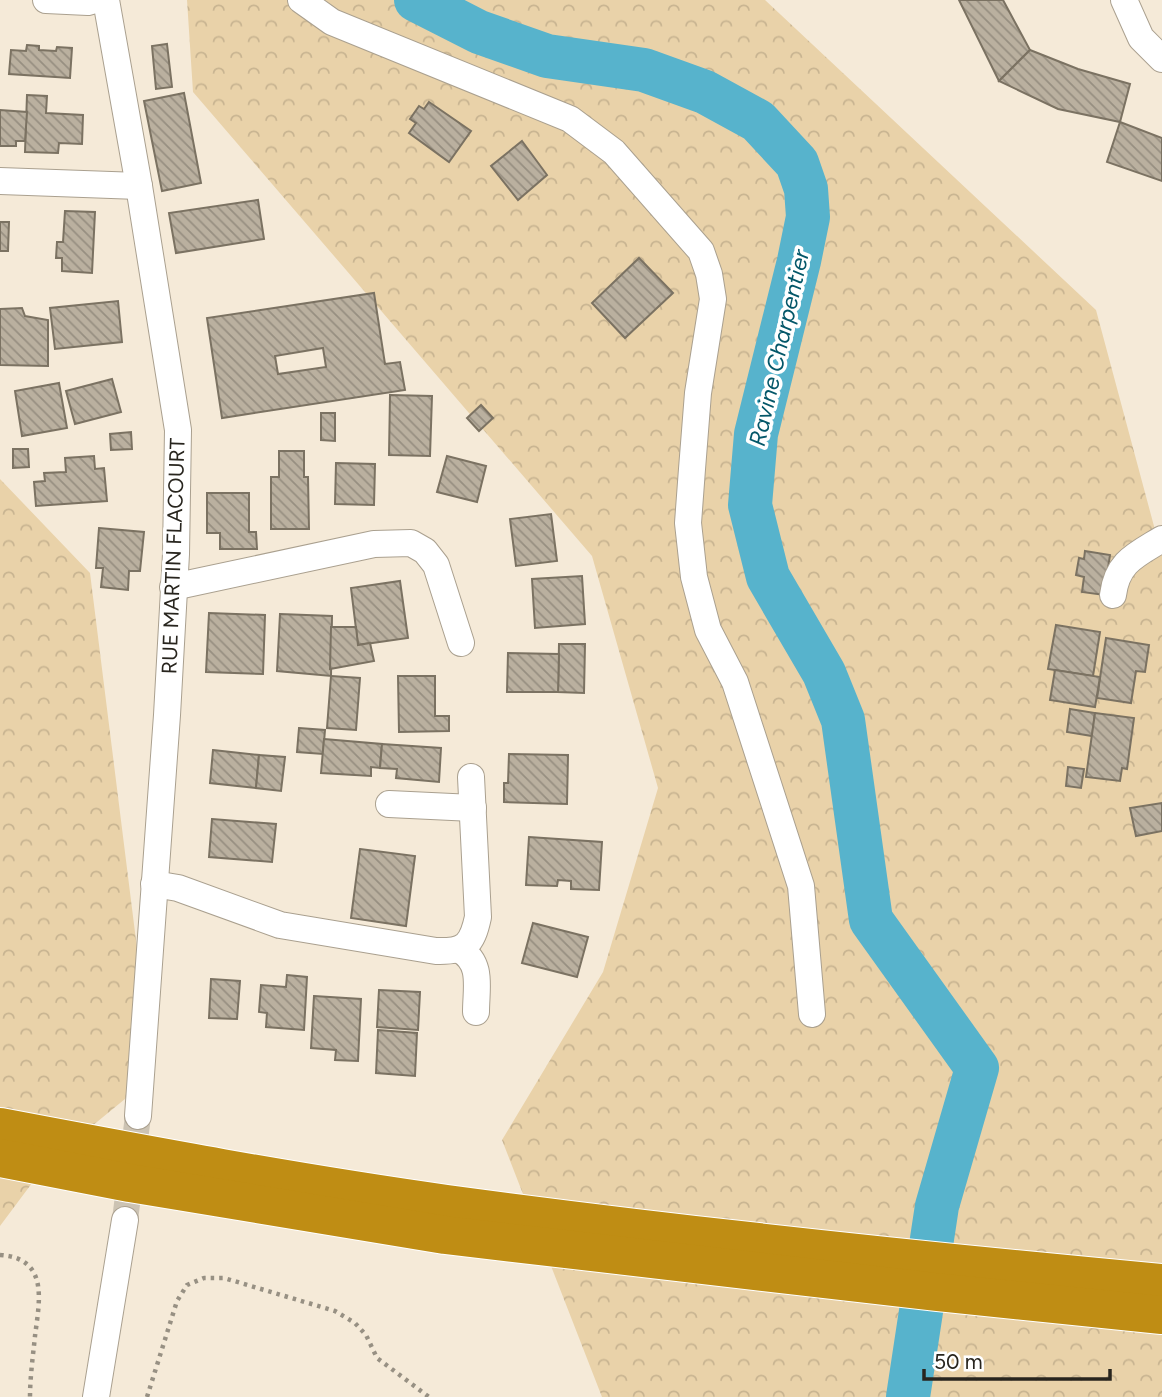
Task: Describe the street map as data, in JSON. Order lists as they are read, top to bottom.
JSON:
{
  "streets": {
    "street": ["RUE MARTIN FLACOURT"]
  },
  "water": ["Ravine Charpentier"],
  "scale_bar": "50 m"
}
